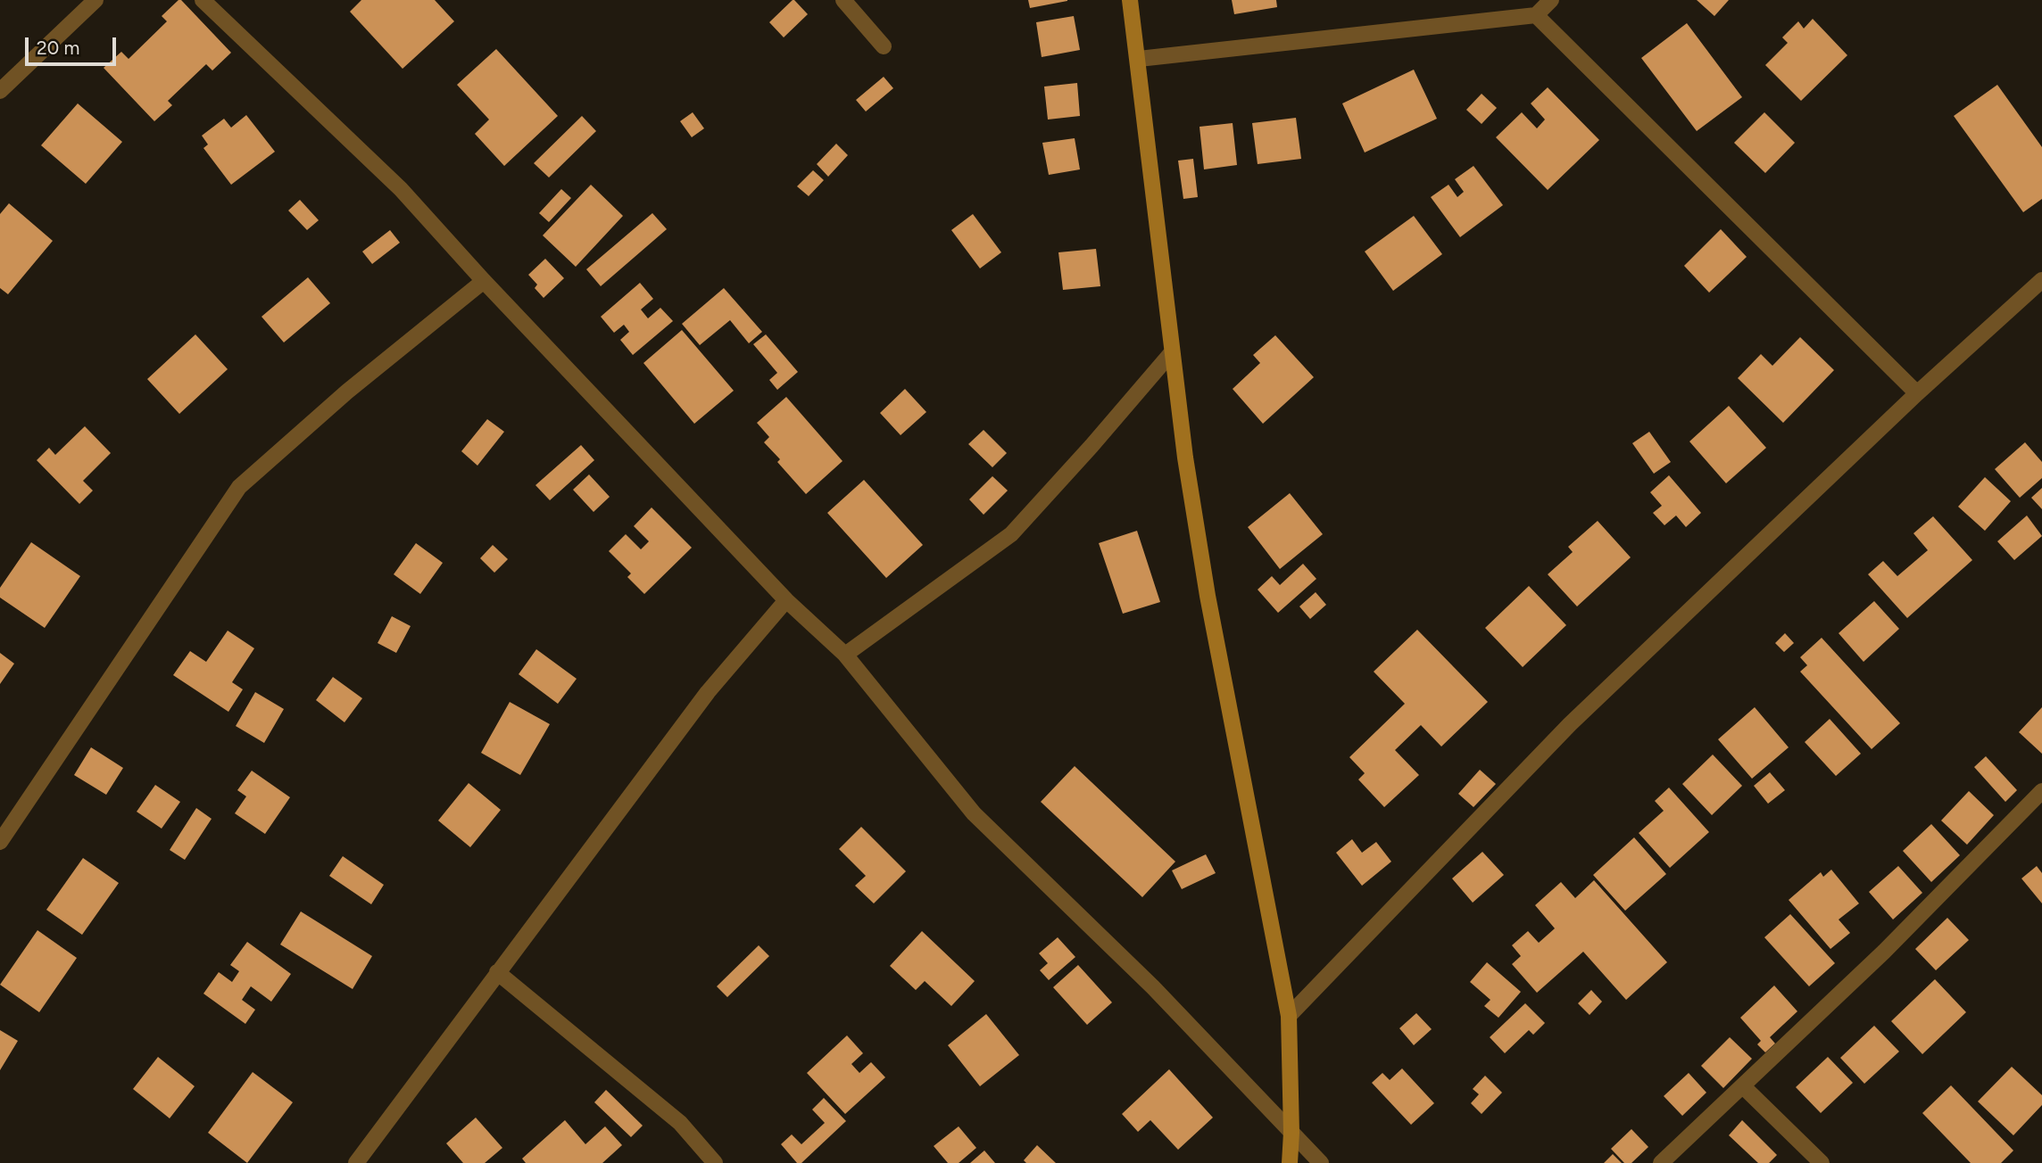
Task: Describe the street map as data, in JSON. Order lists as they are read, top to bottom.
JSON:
{
  "scale_bar": "20 m"
}
